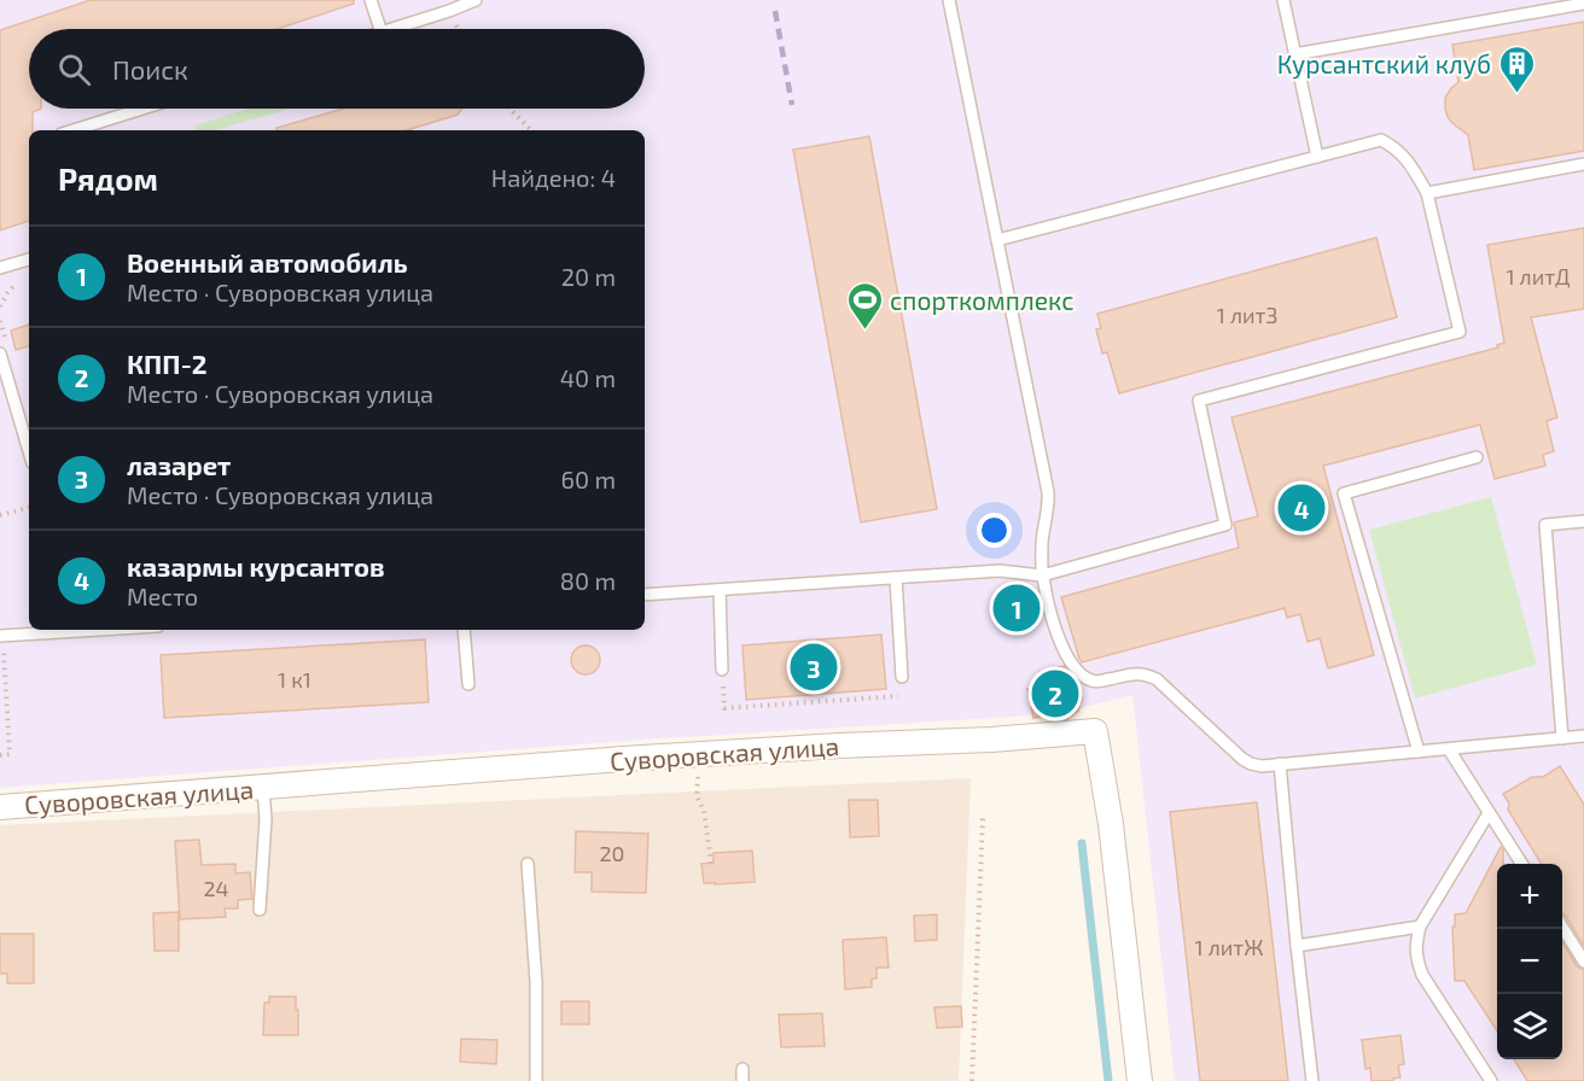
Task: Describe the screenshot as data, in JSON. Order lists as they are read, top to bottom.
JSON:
{
  "streets": {
    "street": ["Суворовская улица"]
  },
  "places": {
    "building": ["Курсантский клуб"],
    "sports": ["спорткомплекс"]
  },
  "house_numbers": [
    "1 литД",
    "1 литЗ",
    "1 к1",
    "20",
    "24",
    "1 литЖ"
  ],
  "page": {
    "search": "Поиск",
    "heading": ["Рядом", "Найдено: 4"],
    "list": [
      {
        "mark": "1",
        "name": "Военный автомобиль",
        "note": "Место · Суворовская улица",
        "value": "20 m"
      },
      {
        "mark": "2",
        "name": "КПП-2",
        "note": "Место · Суворовская улица",
        "value": "40 m"
      },
      {
        "mark": "3",
        "name": "лазарет",
        "note": "Место · Суворовская улица",
        "value": "60 m"
      },
      {
        "mark": "4",
        "name": "казармы курсантов",
        "note": "Место",
        "value": "80 m"
      }
    ],
    "pins": [
      "4",
      "1",
      "3",
      "2"
    ],
    "map_buttons": ["+", "−"]
  }
}
